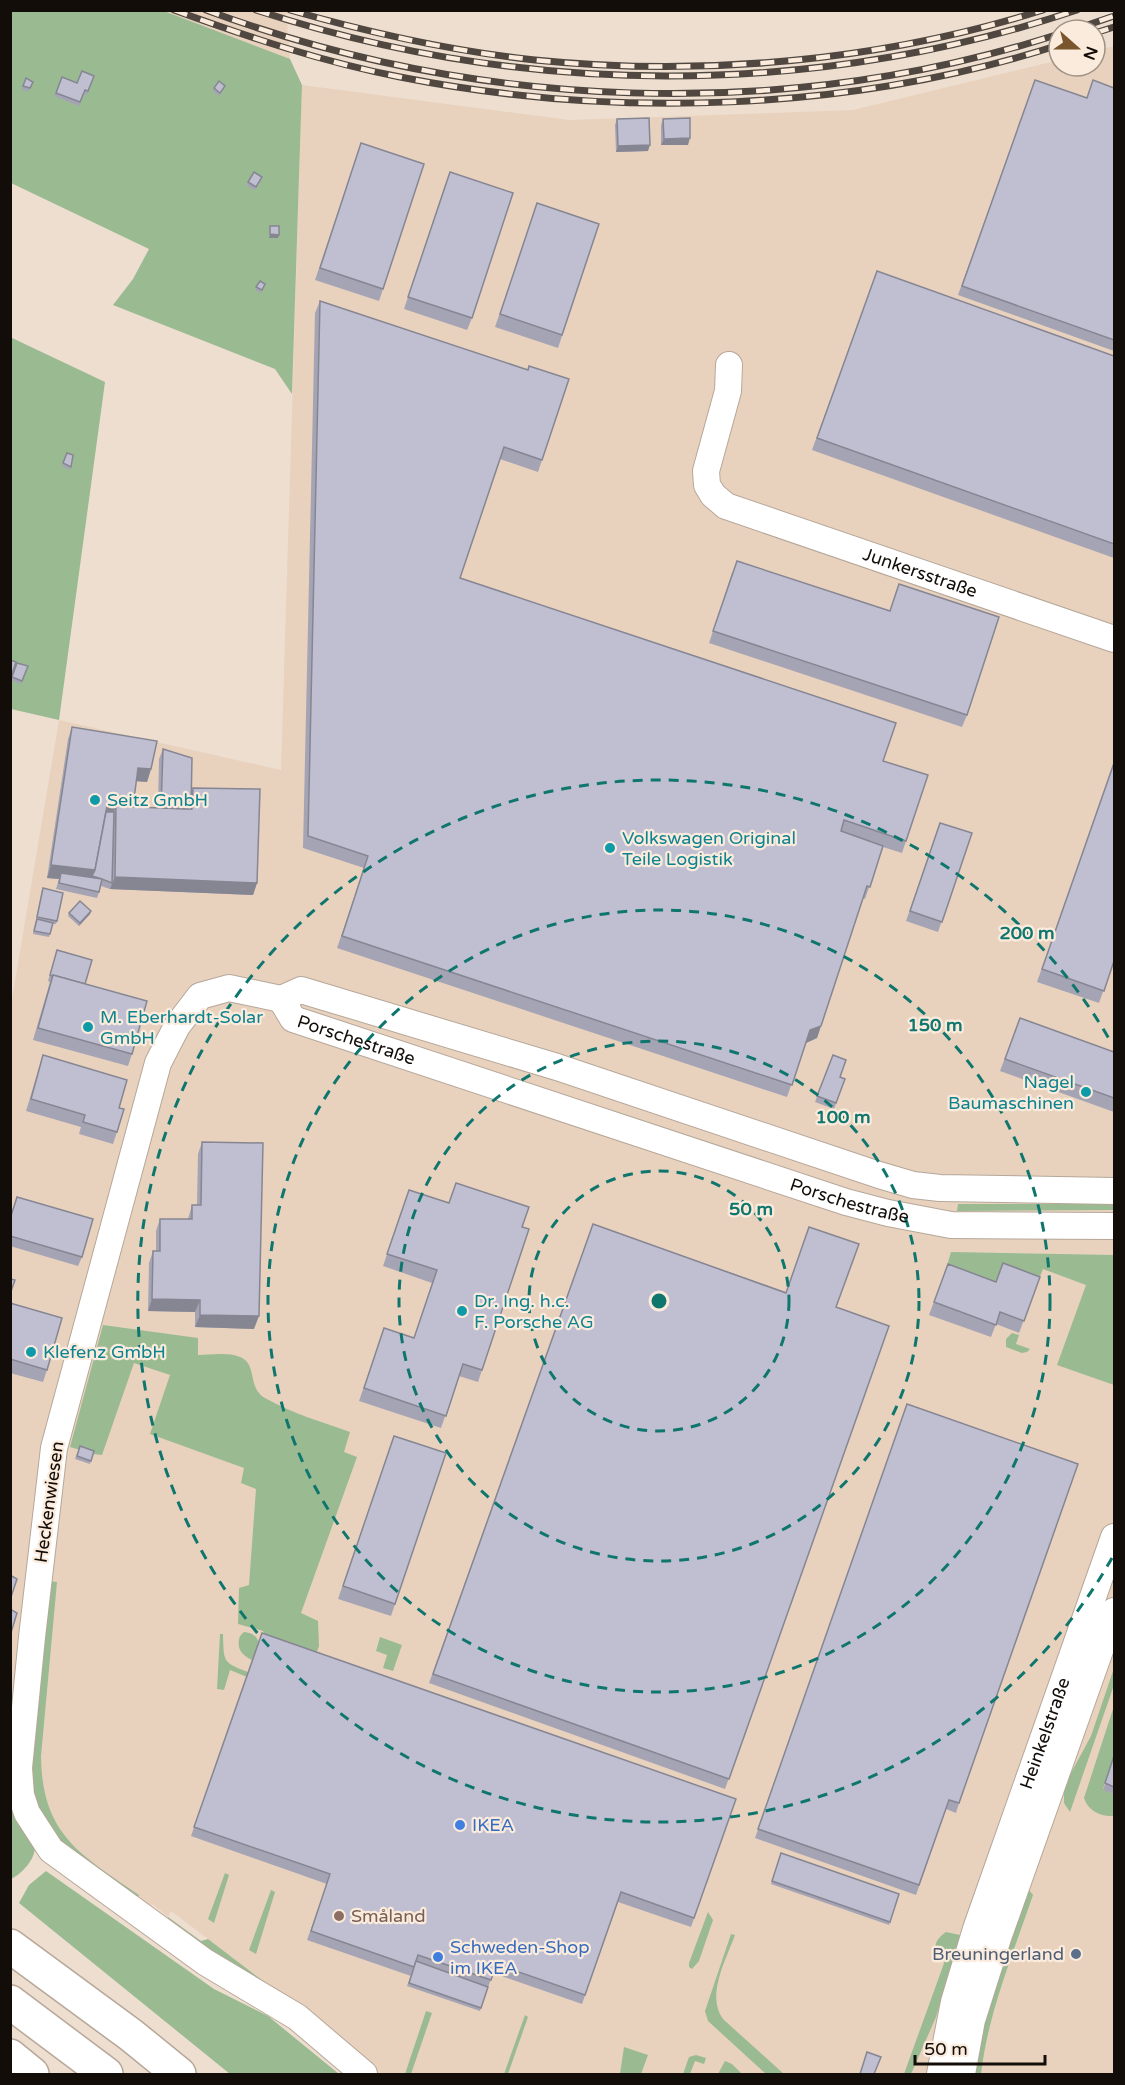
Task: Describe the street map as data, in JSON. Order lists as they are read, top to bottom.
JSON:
{
  "streets": {
    "street": [
      "Junkersstraße",
      "Porschestraße",
      "Heckenwiesen",
      "Heinkelstraße"
    ]
  },
  "crossings": [
    ["Porschestraße", "Heckenwiesen"]
  ],
  "places": [
    "Seitz GmbH",
    "Volkswagen Original Teile Logistik",
    "M. Eberhardt-Solar GmbH",
    "Nagel Baumaschinen",
    "Dr. Ing. h.c. F. Porsche AG",
    "Klefenz GmbH",
    "IKEA",
    "Småland",
    "Breuningerland",
    "Schweden-Shop im IKEA"
  ],
  "scale_bar": "50 m",
  "north": "right",
  "rings": [
    "200 m",
    "150 m",
    "100 m",
    "50 m"
  ]
}
